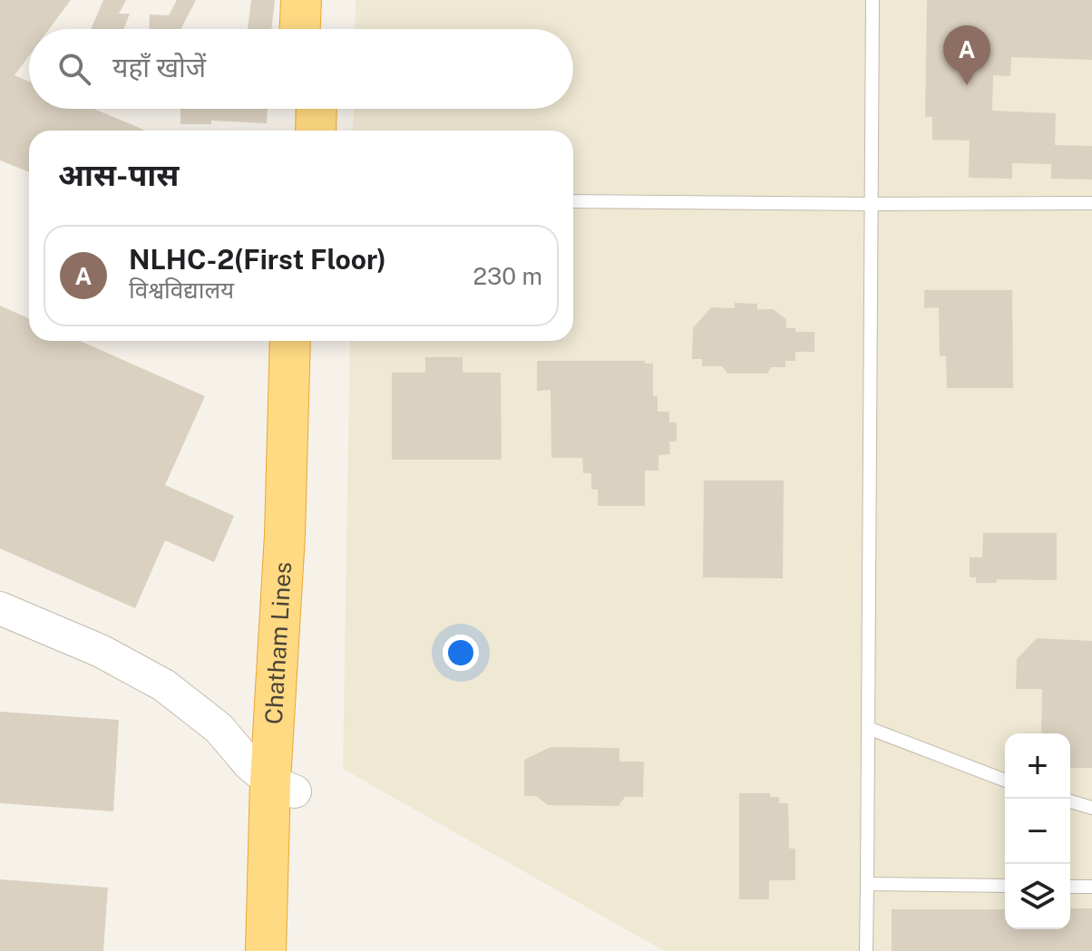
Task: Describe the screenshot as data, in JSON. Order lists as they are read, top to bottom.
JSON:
{
  "streets": {
    "highway": ["Chatham Lines"]
  },
  "page": {
    "pins": "A",
    "search": "यहाँ खोजें",
    "heading": "आस-पास",
    "list": [
      {
        "mark": "A",
        "name": "NLHC-2(First Floor)",
        "note": "विश्वविद्यालय",
        "value": "230 m"
      }
    ],
    "map_buttons": ["+", "−"]
  }
}
